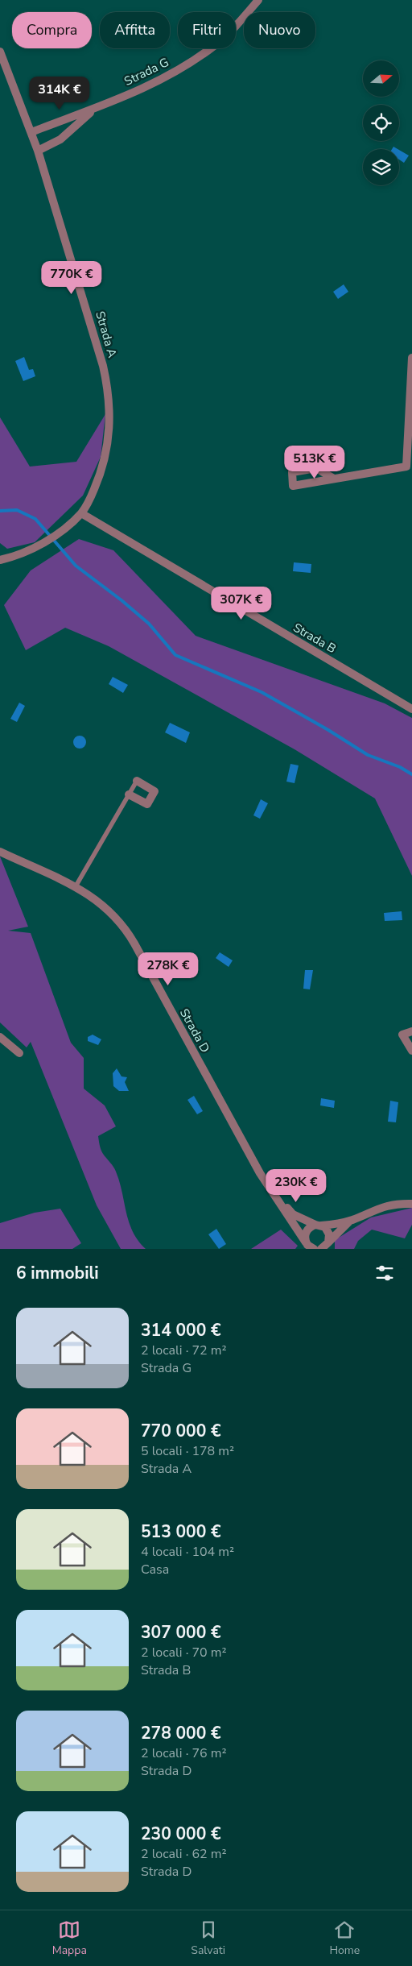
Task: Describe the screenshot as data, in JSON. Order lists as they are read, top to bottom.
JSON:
{
  "streets": {
    "street": [
      "Strada G",
      "Strada A",
      "Strada B",
      "Strada D"
    ]
  },
  "crossings": [
    ["Strada G", "Strada A"],
    ["Strada A", "Strada B"]
  ],
  "north": "right",
  "page": {
    "chip": [
      "Compra",
      "Affitta",
      "Filtri",
      "Nuovo"
    ],
    "price": [
      "314K €",
      "770K €",
      "513K €",
      "307K €",
      "278K €",
      "230K €"
    ],
    "heading": "6 immobili",
    "list": [
      {
        "name": "314 000 €",
        "note": "2 locali · 72 m² · Strada G"
      },
      {
        "name": "770 000 €",
        "note": "5 locali · 178 m² · Strada A"
      },
      {
        "name": "513 000 €",
        "note": "4 locali · 104 m² · Casa"
      },
      {
        "name": "307 000 €",
        "note": "2 locali · 70 m² · Strada B"
      },
      {
        "name": "278 000 €",
        "note": "2 locali · 76 m² · Strada D"
      },
      {
        "name": "230 000 €",
        "note": "2 locali · 62 m² · Strada D"
      }
    ],
    "tabs": ["Mappa", "Salvati", "Home"]
  }
}
